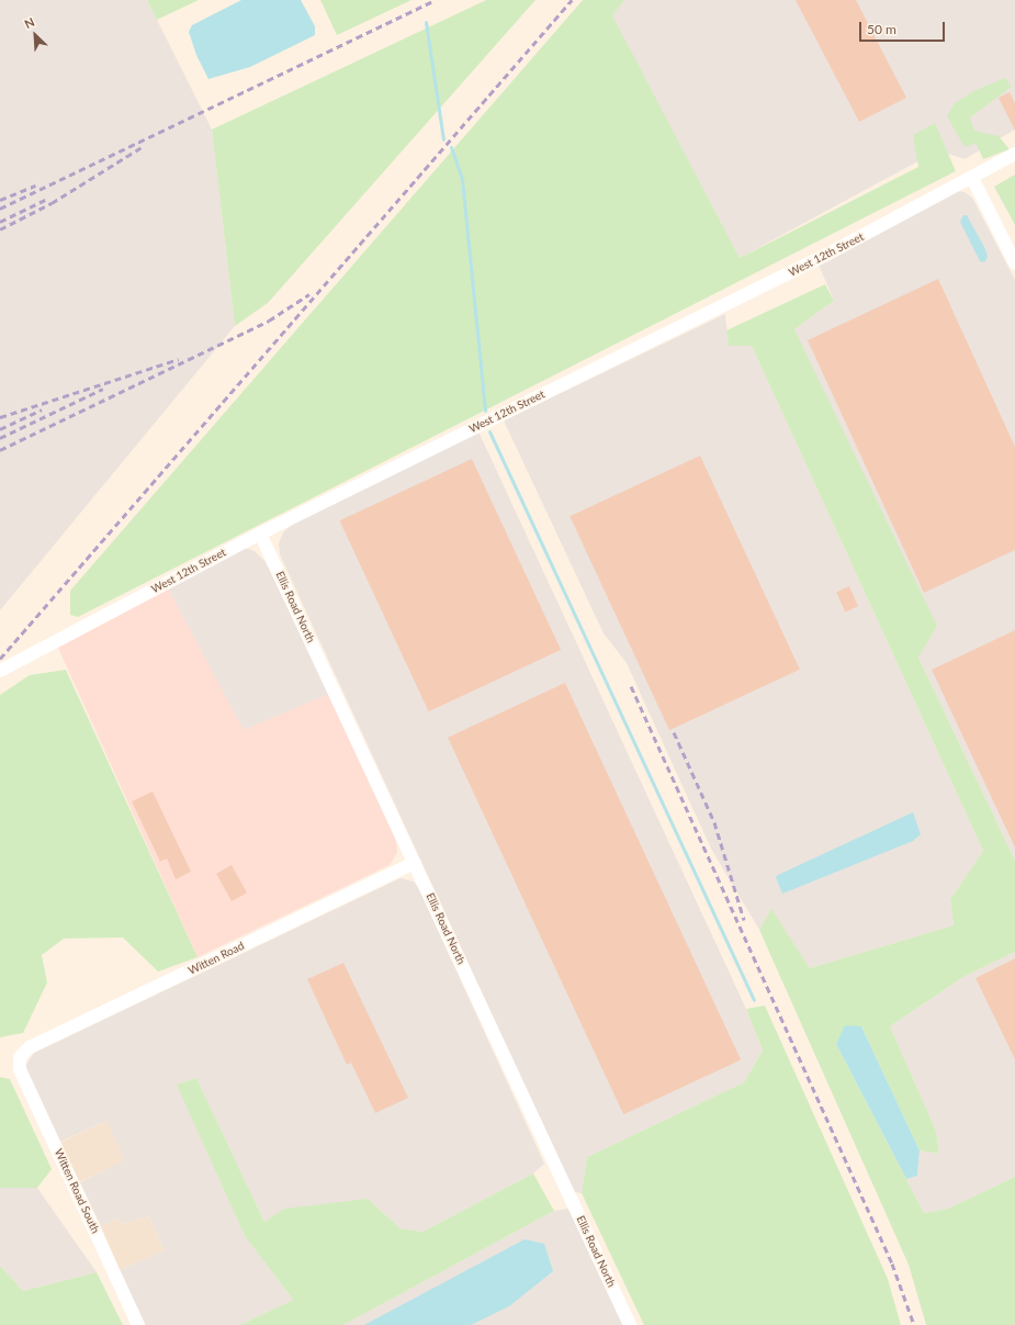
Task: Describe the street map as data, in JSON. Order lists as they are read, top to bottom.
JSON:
{
  "streets": {
    "street": [
      "West 12th Street",
      "Ellis Road North",
      "Witten Road",
      "Witten Road South"
    ]
  },
  "crossings": [
    ["West 12th Street", "Ellis Road North"],
    ["Ellis Road North", "Witten Road"],
    ["Witten Road", "Witten Road South"]
  ],
  "scale_bar": "50 m",
  "north": "top left"
}
